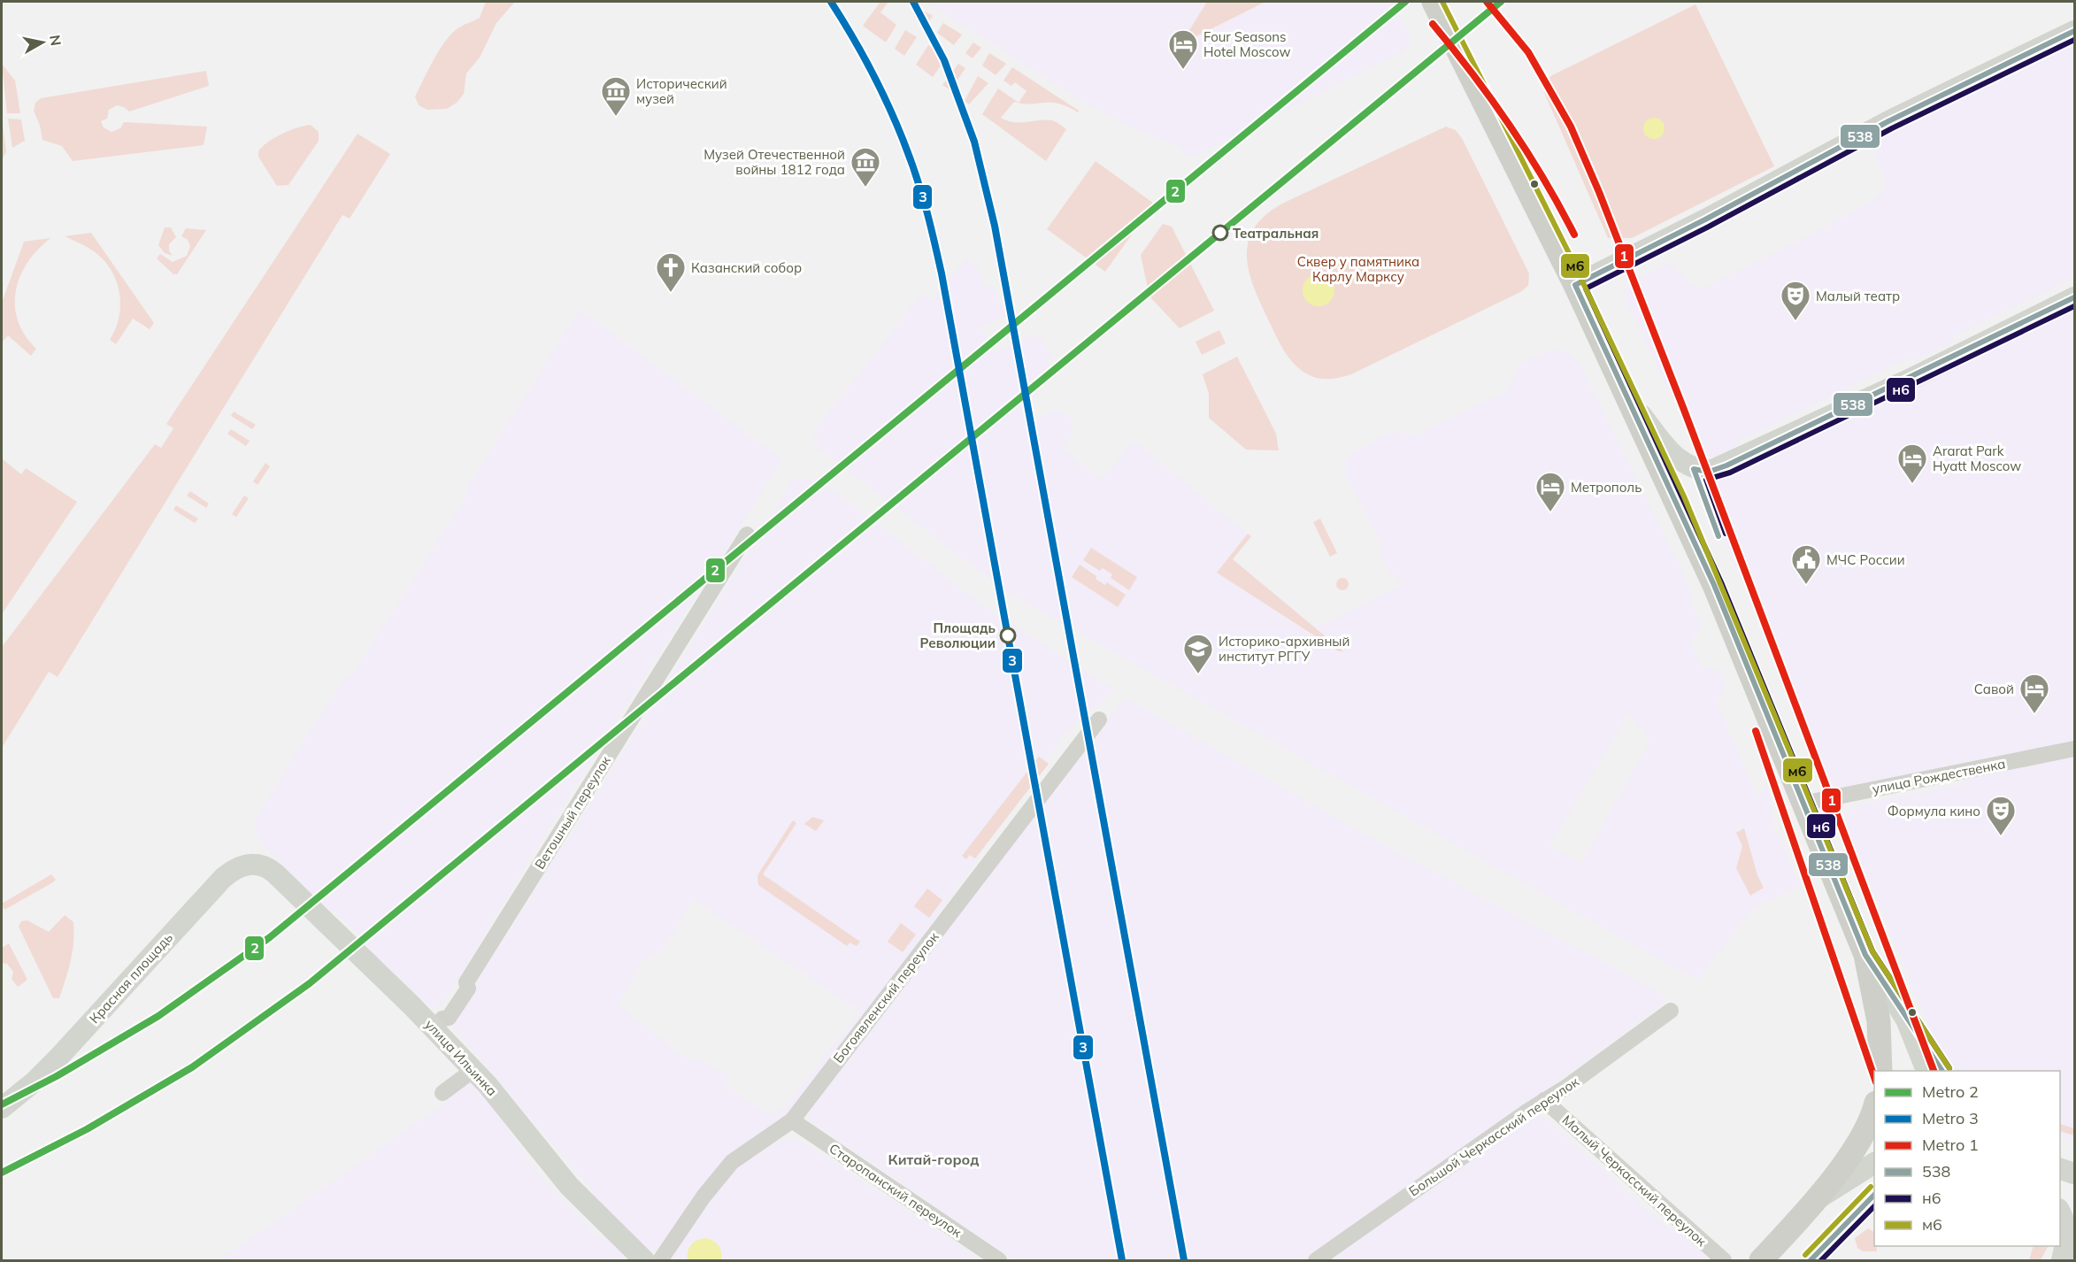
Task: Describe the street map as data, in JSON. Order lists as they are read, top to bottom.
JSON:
{
  "streets": {
    "street": [
      "улица Рождественка",
      "Ветошный переулок",
      "Красная площадь",
      "Богоявленский переулок",
      "улица Ильинка",
      "Большой Черкасский переулок",
      "Малый Черкасский переулок",
      "Старопанский переулок"
    ]
  },
  "crossings": [
    ["Ветошный переулок", "улица Ильинка"],
    ["Красная площадь", "улица Ильинка"],
    ["Богоявленский переулок", "Старопанский переулок"],
    ["Большой Черкасский переулок", "Малый Черкасский переулок"]
  ],
  "districts": ["Китай-город"],
  "parks": ["Сквер у памятника Карлу Марксу"],
  "places": {
    "hotel": [
      "Four Seasons Hotel Moscow",
      "Ararat Park Hyatt Moscow",
      "Метрополь",
      "Савой"
    ],
    "museum": ["Исторический музей", "Музей Отечественной войны 1812 года"],
    "other": ["Театральная", "Площадь Революции"],
    "church": ["Казанский собор"],
    "theatre": ["Малый театр", "Формула кино"],
    "public building": ["МЧС России"],
    "school or university": ["Историко-архивный институт РГГУ"]
  },
  "lines": [
    "metro line 2",
    "metro line 3",
    "metro line 1",
    "transit line м6",
    "transit line 538",
    "transit line н6"
  ],
  "legend": [
    "Metro 2",
    "Metro 3",
    "Metro 1",
    "538",
    "н6",
    "м6"
  ],
  "north": "right"
}
